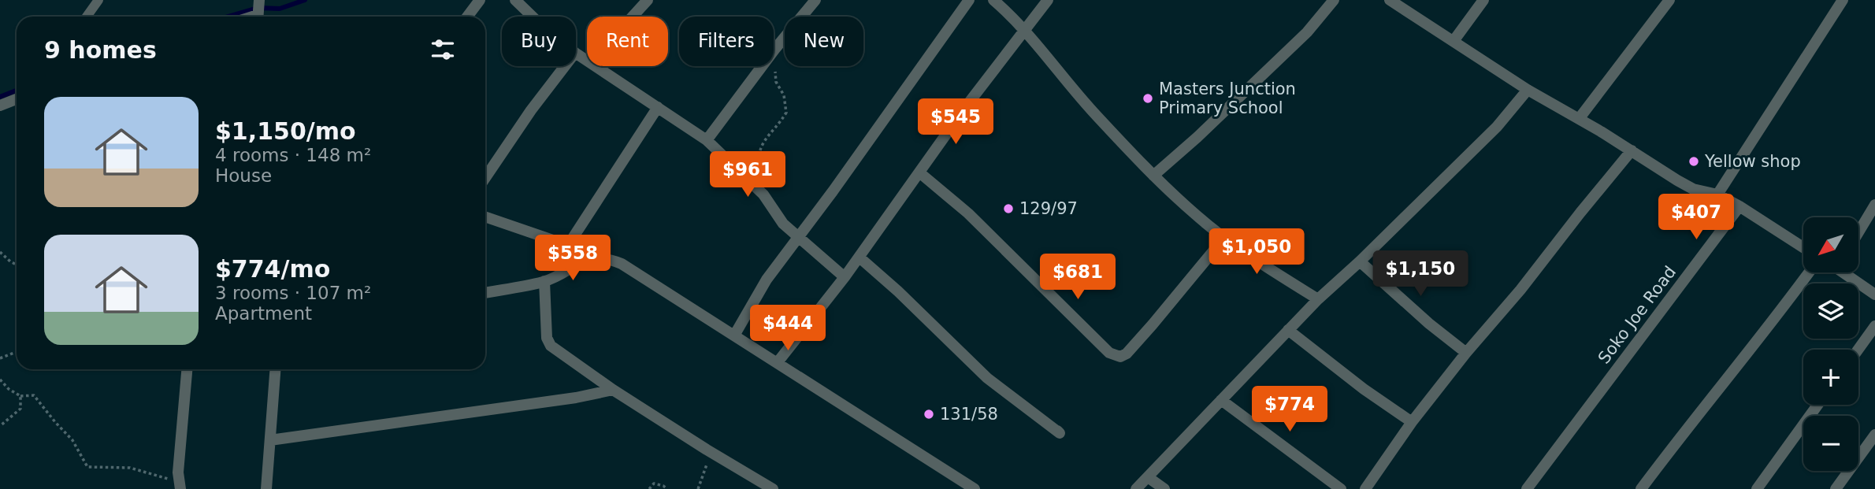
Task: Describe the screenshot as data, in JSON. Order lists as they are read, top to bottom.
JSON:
{
  "streets": {
    "street": ["Soko Joe Road"]
  },
  "places": [
    "Masters Junction Primary School",
    "Yellow shop",
    "129/97",
    "131/58"
  ],
  "north": "bottom left",
  "page": {
    "chip": [
      "Buy",
      "Rent",
      "Filters",
      "New"
    ],
    "heading": "9 homes",
    "list": [
      {
        "name": "$1,150/mo",
        "note": "4 rooms · 148 m² · House"
      },
      {
        "name": "$774/mo",
        "note": "3 rooms · 107 m² · Apartment"
      }
    ],
    "price": [
      "$545",
      "$961",
      "$407",
      "$1,050",
      "$558",
      "$1,150",
      "$681",
      "$444",
      "$774"
    ],
    "map_buttons": ["+", "−"]
  }
}
